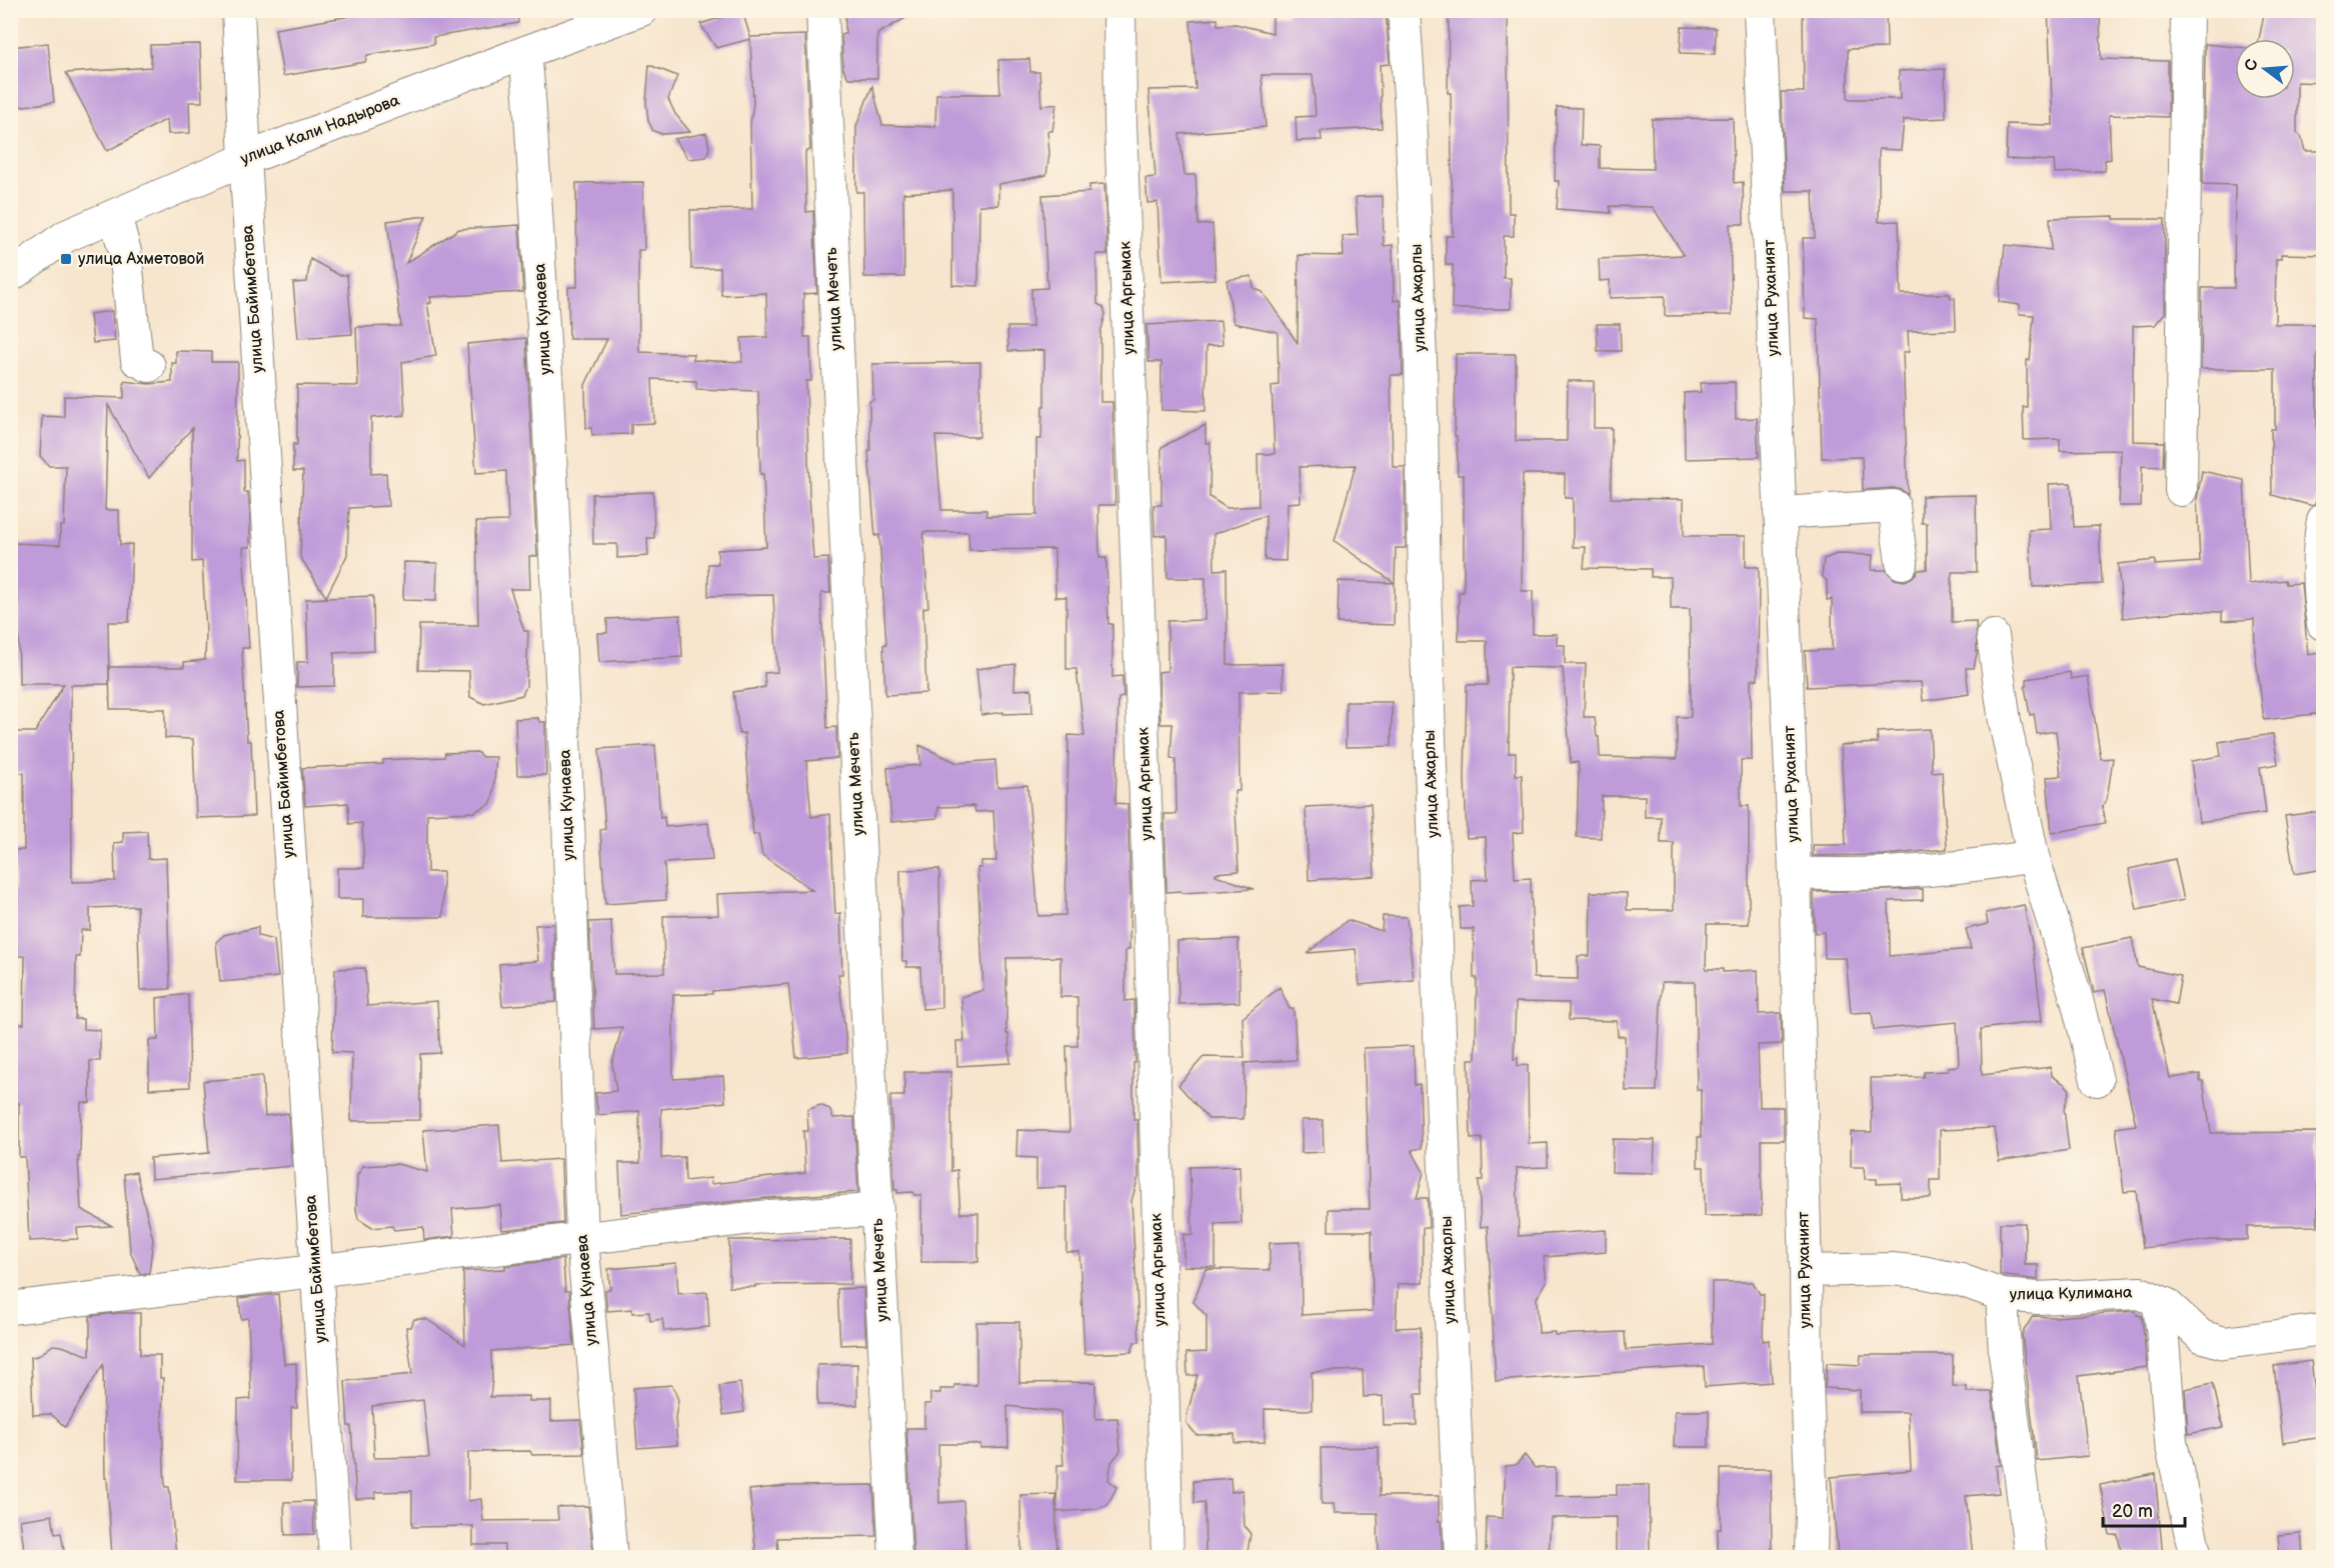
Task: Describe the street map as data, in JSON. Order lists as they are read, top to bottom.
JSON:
{
  "streets": {
    "street": [
      "улица Кали Надырова",
      "улица Аргымак",
      "улица Ажарлы",
      "улица Руханият",
      "улица Байимбетова",
      "улица Мечеть",
      "улица Кунаева",
      "улица Кулимана"
    ]
  },
  "crossings": [
    ["улица Кали Надырова", "улица Байимбетова"],
    ["улица Кали Надырова", "улица Кунаева"],
    ["улица Руханият", "улица Кулимана"]
  ],
  "places": {
    "transit": ["улица Ахметовой"]
  },
  "scale_bar": "20 m",
  "north": "left"
}
